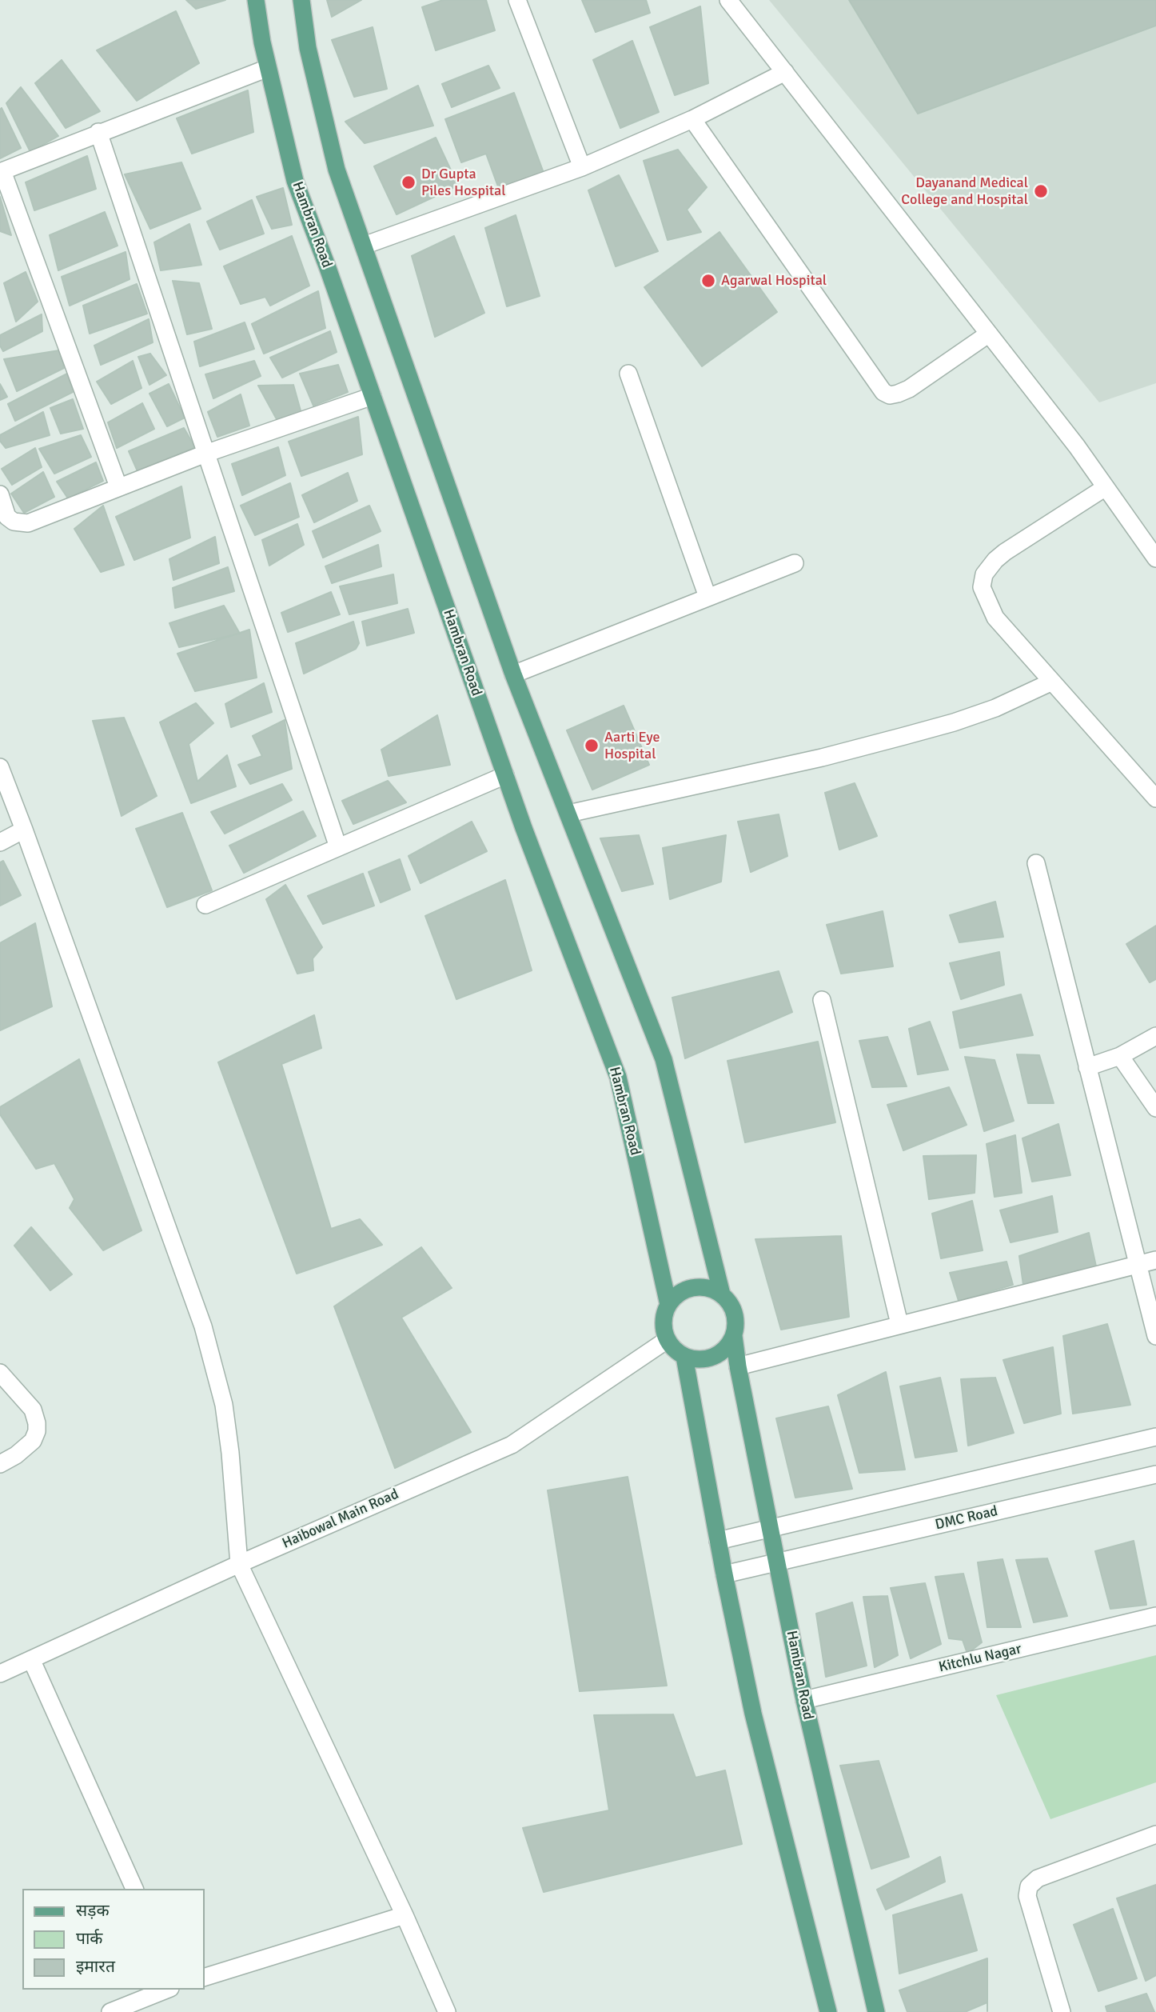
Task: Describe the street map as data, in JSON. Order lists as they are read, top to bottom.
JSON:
{
  "streets": {
    "main road": ["Hambran Road"],
    "street": ["DMC Road", "Haibowal Main Road", "Kitchlu Nagar"]
  },
  "crossings": [
    ["Hambran Road", "DMC Road"],
    ["Hambran Road", "Haibowal Main Road"],
    ["Hambran Road", "Kitchlu Nagar"]
  ],
  "places": [
    "Dr Gupta Piles Hospital",
    "Dayanand Medical College and Hospital",
    "Agarwal Hospital",
    "Aarti Eye Hospital"
  ],
  "legend": ["सड़क", "पार्क", "इमारत"]
}
